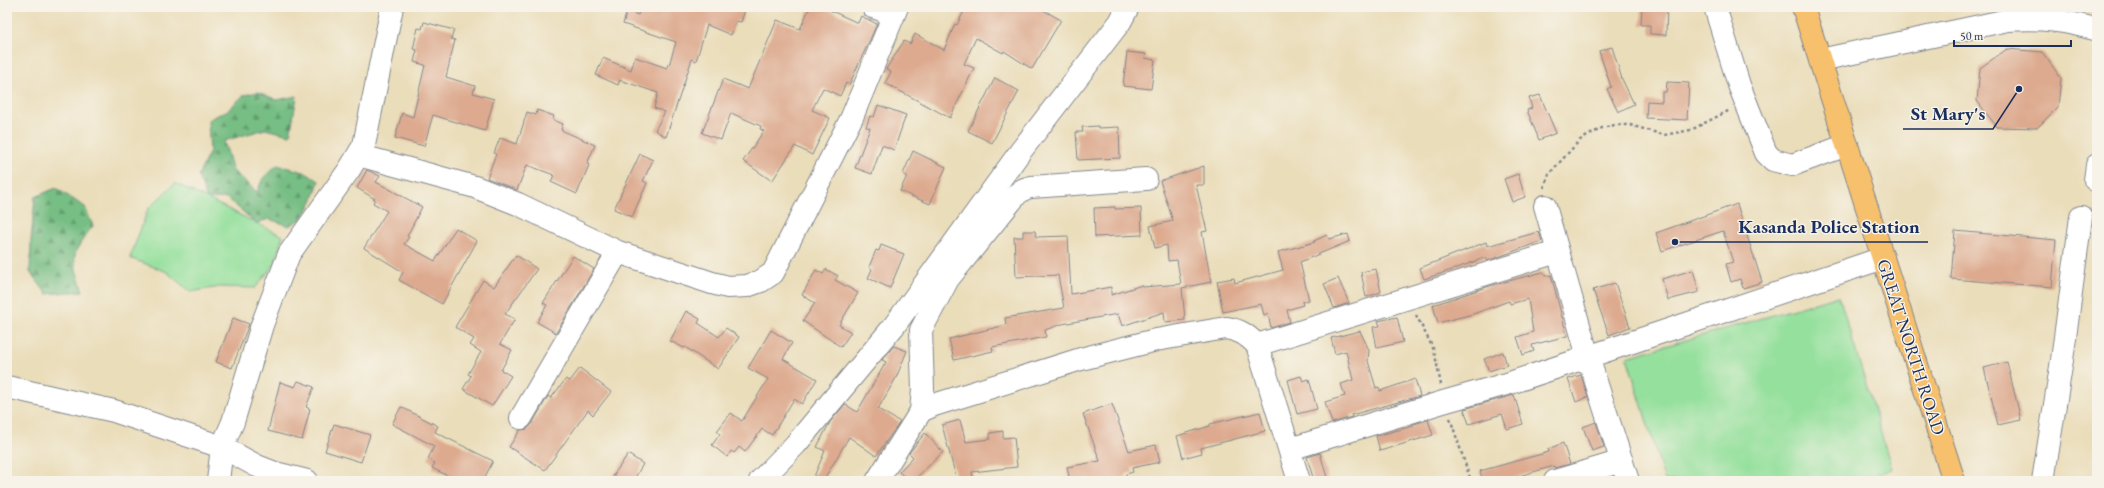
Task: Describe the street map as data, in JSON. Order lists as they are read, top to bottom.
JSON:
{
  "streets": {
    "highway": ["GREAT NORTH ROAD"]
  },
  "places": ["St Mary's", "Kasanda Police Station"],
  "scale_bar": "50 m"
}
